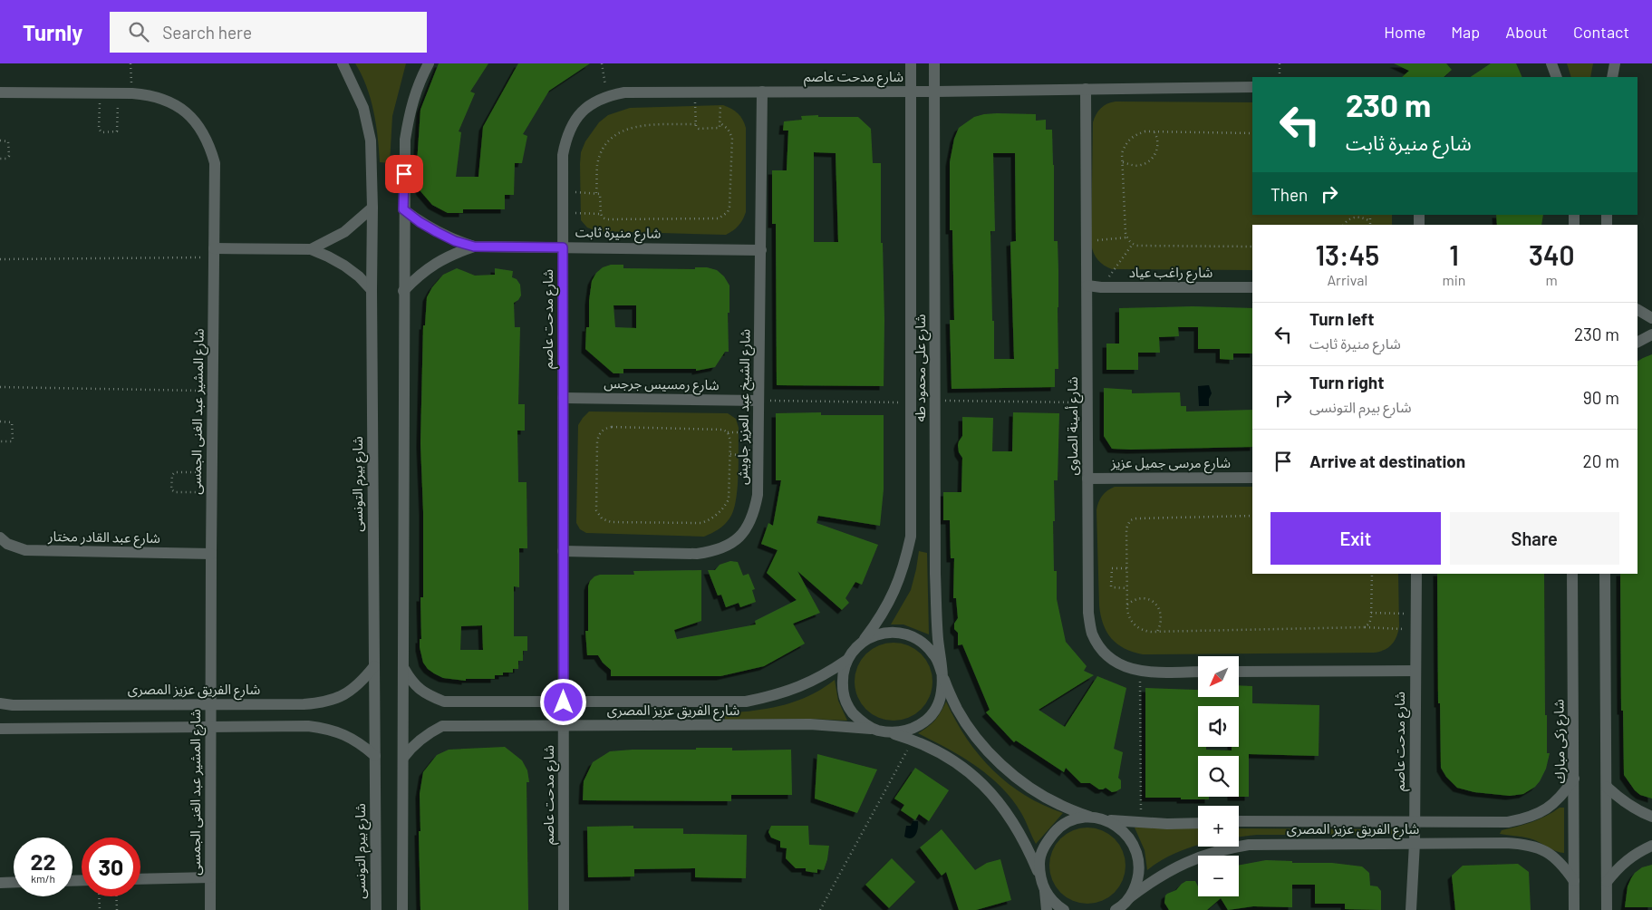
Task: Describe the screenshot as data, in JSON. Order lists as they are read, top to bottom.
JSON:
{
  "streets": {
    "street": [
      "شارع مدحت عاصم",
      "شارع منيرة ثابت",
      "شارع راغب عياد",
      "شارع على محمود طه",
      "شارع رمسيس جرجس",
      "شارع الشيخ عبد العزيز جاويش",
      "شارع المشير عبد الغنى الجمسى",
      "شارع أمينة الصاوى",
      "شارع مرسى جميل عزيز",
      "شارع بيرم التونسى",
      "شارع عبد القادر مختار",
      "شارع الفريق عزيز المصرى",
      "شارع زكى مبارك"
    ]
  },
  "crossings": [
    ["شارع مدحت عاصم", "شارع منيرة ثابت"],
    ["شارع مدحت عاصم", "شارع على محمود طه"],
    ["شارع مدحت عاصم", "شارع رمسيس جرجس"],
    ["شارع مدحت عاصم", "شارع الشيخ عبد العزيز جاويش"],
    ["شارع مدحت عاصم", "شارع أمينة الصاوى"],
    ["شارع مدحت عاصم", "شارع الفريق عزيز المصرى"],
    ["شارع منيرة ثابت", "شارع الشيخ عبد العزيز جاويش"],
    ["شارع راغب عياد", "شارع أمينة الصاوى"],
    ["شارع على محمود طه", "شارع الفريق عزيز المصرى"],
    ["شارع رمسيس جرجس", "شارع الشيخ عبد العزيز جاويش"],
    ["شارع المشير عبد الغنى الجمسى", "شارع عبد القادر مختار"],
    ["شارع المشير عبد الغنى الجمسى", "شارع الفريق عزيز المصرى"],
    ["شارع أمينة الصاوى", "شارع مرسى جميل عزيز"],
    ["شارع بيرم التونسى", "شارع الفريق عزيز المصرى"],
    ["شارع الفريق عزيز المصرى", "شارع زكى مبارك"]
  ],
  "north": "bottom left",
  "page": {
    "header": "Turnly",
    "search": "Search here",
    "nav": [
      "Home",
      "Map",
      "About",
      "Contact"
    ],
    "turn": ["230 m", "شارع منيرة ثابت"],
    "then": "Then",
    "eta": [
      "13:45",
      "Arrival",
      "1",
      "min",
      "340",
      "m"
    ],
    "list": [
      {
        "name": "Turn left",
        "note": "شارع منيرة ثابت",
        "value": "230 m"
      },
      {
        "name": "Turn right",
        "note": "شارع بيرم التونسى",
        "value": "90 m"
      },
      {
        "name": "Arrive at destination",
        "value": "20 m"
      }
    ],
    "buttons": ["Exit", "Share"],
    "map_buttons": ["+", "−"],
    "speed": "22 km/h",
    "limit": "30"
  }
}
